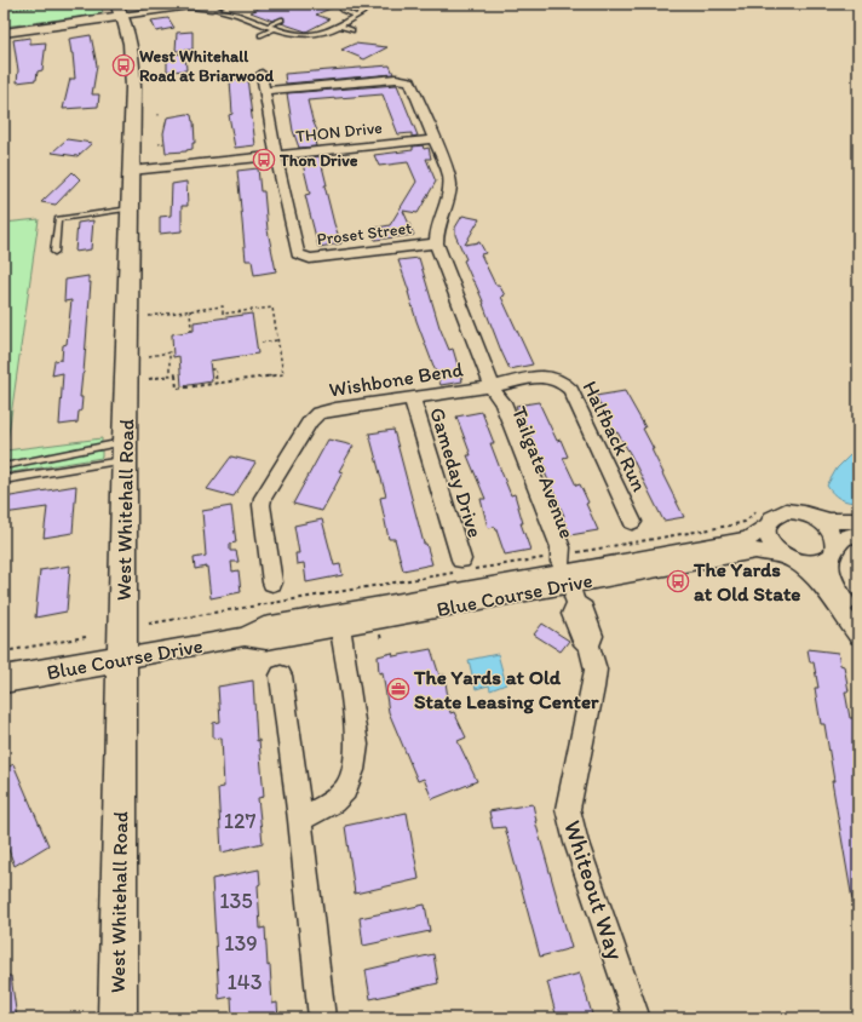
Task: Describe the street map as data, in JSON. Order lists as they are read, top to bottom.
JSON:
{
  "streets": {
    "main road": ["West Whitehall Road", "Blue Course Drive"],
    "street": [
      "THON Drive",
      "Proset Street",
      "Wishbone Bend",
      "Halfback Run",
      "Gameday Drive",
      "Tailgate Avenue",
      "Whiteout Way"
    ]
  },
  "crossings": [
    ["THON Drive", "Proset Street"],
    ["THON Drive", "West Whitehall Road"],
    ["Proset Street", "Tailgate Avenue"],
    ["Wishbone Bend", "Halfback Run"],
    ["Wishbone Bend", "Gameday Drive"],
    ["Wishbone Bend", "Tailgate Avenue"],
    ["Halfback Run", "Tailgate Avenue"],
    ["Tailgate Avenue", "Blue Course Drive"],
    ["Tailgate Avenue", "Whiteout Way"],
    ["West Whitehall Road", "Blue Course Drive"],
    ["Blue Course Drive", "Whiteout Way"]
  ],
  "places": {
    "bus stop": ["West Whitehall Road at Briarwood", "Thon Drive", "The Yards at Old State"],
    "office": ["The Yards at Old State Leasing Center"]
  },
  "house_numbers": [
    "127",
    "135",
    "139",
    "143"
  ]
}
